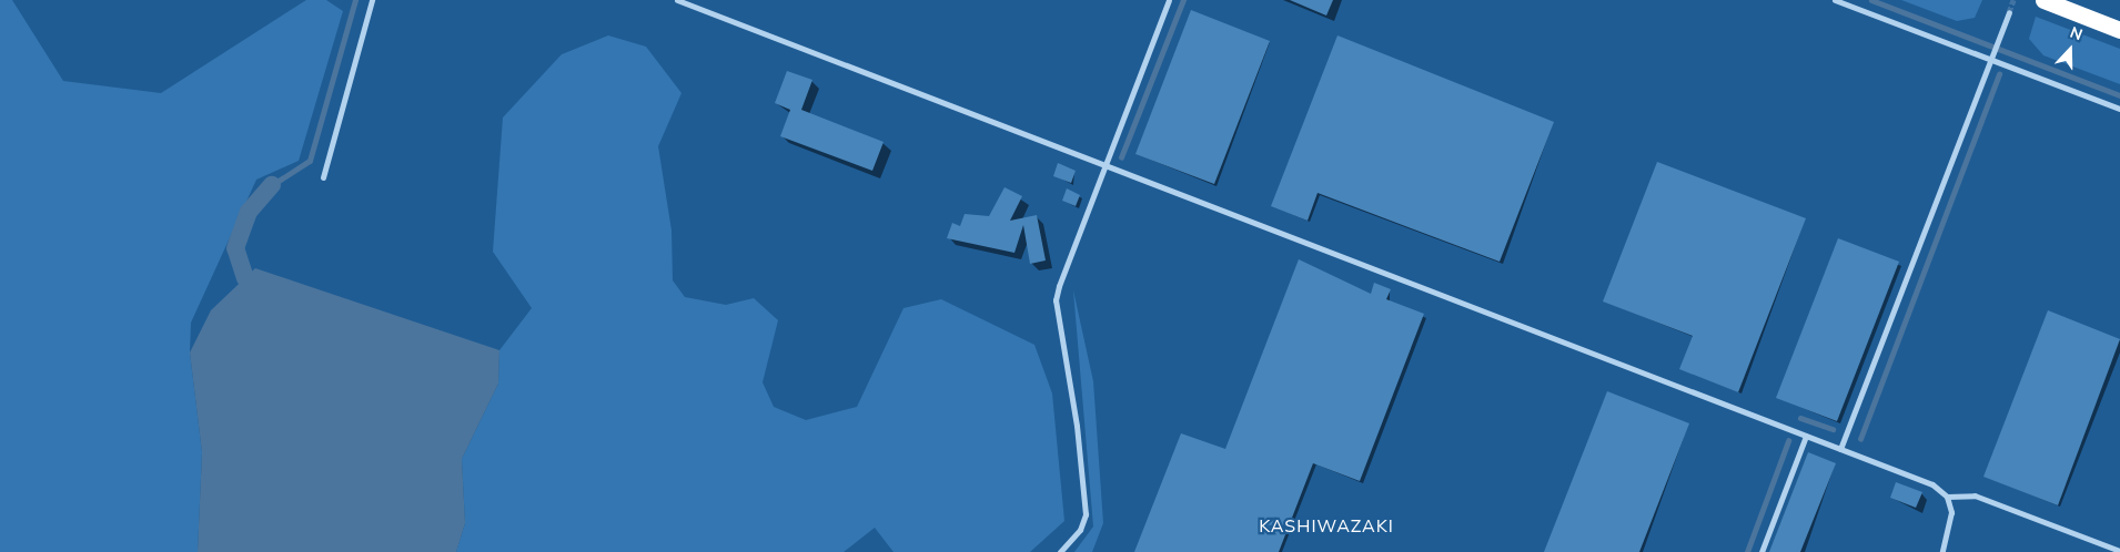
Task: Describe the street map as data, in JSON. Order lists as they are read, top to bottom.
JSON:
{
  "districts": ["KASHIWAZAKI"],
  "north": "top"
}
